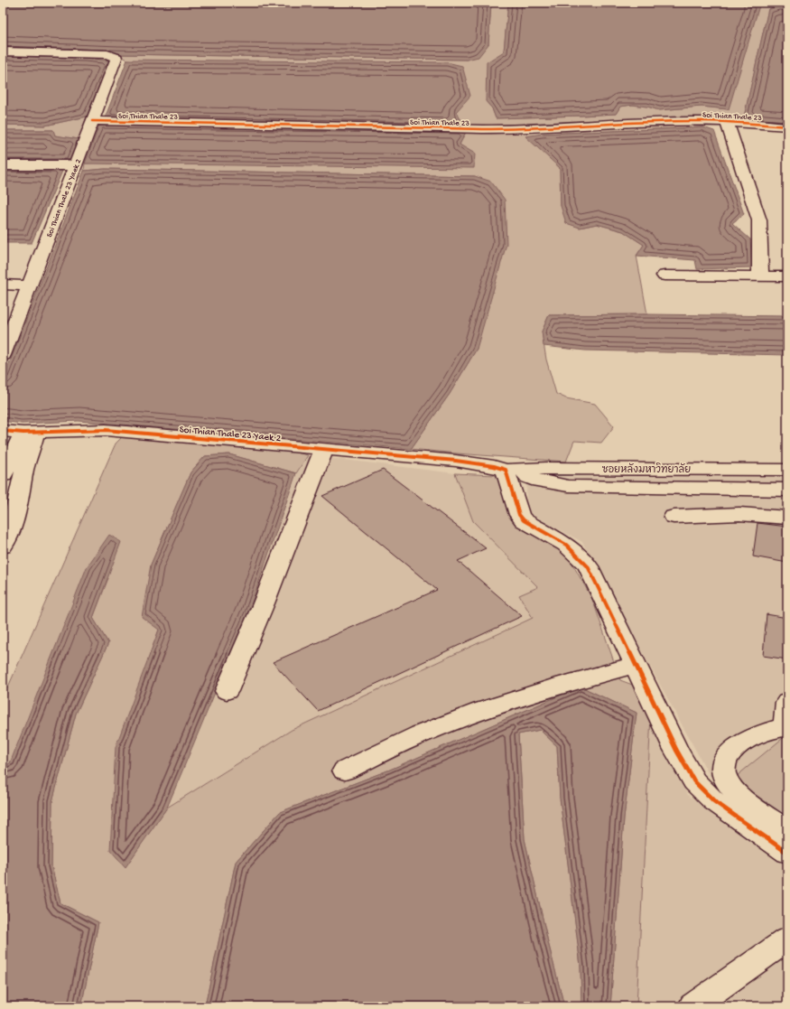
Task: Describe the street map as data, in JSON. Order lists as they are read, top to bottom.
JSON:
{
  "streets": {
    "street": ["Soi Thian Thale 23", "Soi Thian Thale 23 Yaek 2", "ซอยหลังมหาวิทยาลัย"]
  },
  "crossings": [
    ["Soi Thian Thale 23", "Soi Thian Thale 23 Yaek 2"],
    ["Soi Thian Thale 23 Yaek 2", "ซอยหลังมหาวิทยาลัย"]
  ]
}
